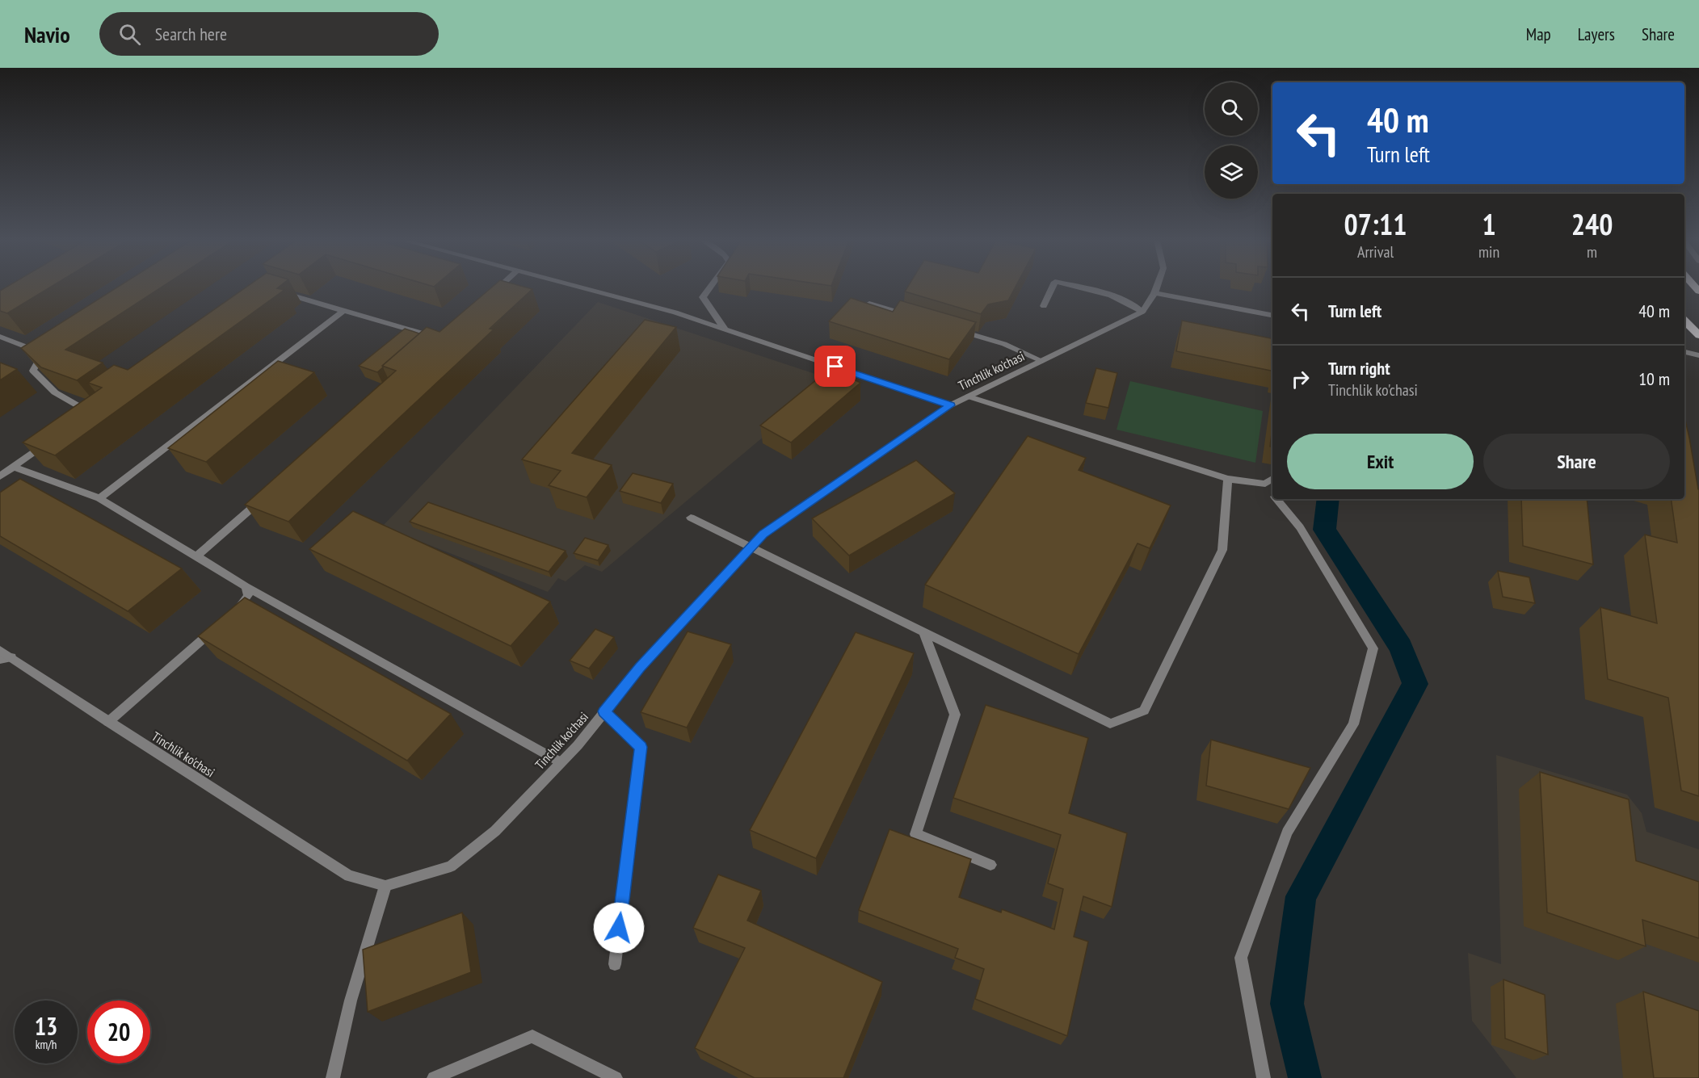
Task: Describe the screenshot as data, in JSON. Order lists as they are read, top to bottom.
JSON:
{
  "streets": {
    "street": ["Tinchlik ko'chasi"]
  },
  "page": {
    "header": "Navio",
    "search": "Search here",
    "nav": ["Map", "Layers", "Share"],
    "turn": ["40 m", "Turn left"],
    "eta": [
      "07:11",
      "Arrival",
      "1",
      "min",
      "240",
      "m"
    ],
    "list": [
      {
        "name": "Turn left",
        "value": "40 m"
      },
      {
        "name": "Turn right",
        "note": "Tinchlik ko'chasi",
        "value": "10 m"
      }
    ],
    "buttons": ["Exit", "Share"],
    "speed": "13 km/h",
    "limit": "20"
  }
}
